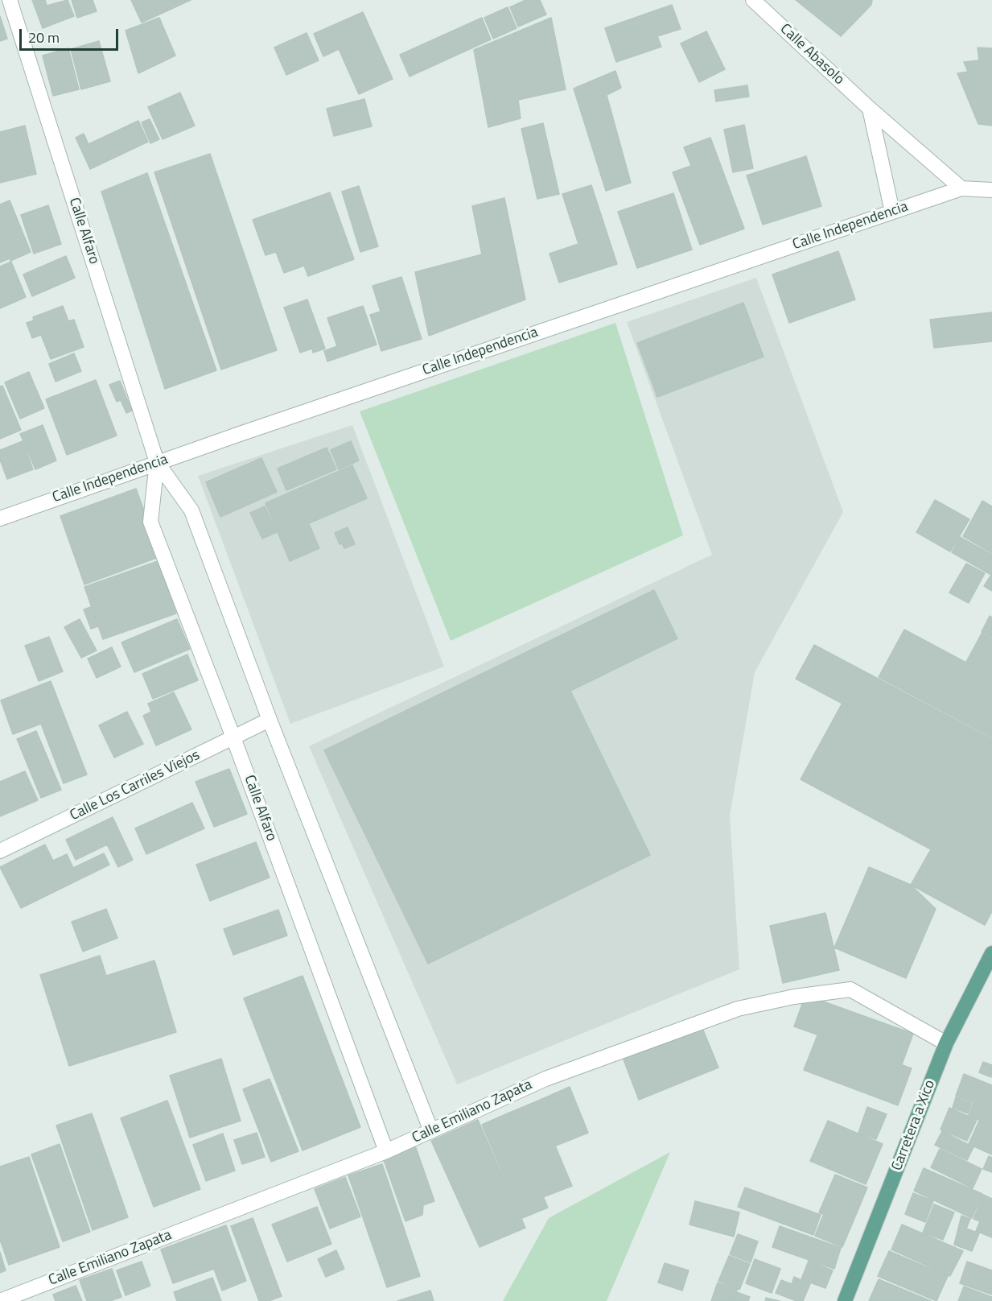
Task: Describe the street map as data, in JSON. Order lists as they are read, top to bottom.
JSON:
{
  "streets": {
    "main road": ["Carretera a Xico"],
    "street": [
      "Calle Abasolo",
      "Calle Independencia",
      "Calle Alfaro",
      "Calle Los Carriles Viejos",
      "Calle Emiliano Zapata"
    ]
  },
  "crossings": [
    ["Calle Abasolo", "Calle Independencia"],
    ["Calle Independencia", "Calle Alfaro"],
    ["Calle Alfaro", "Calle Los Carriles Viejos"],
    ["Calle Alfaro", "Calle Emiliano Zapata"],
    ["Calle Emiliano Zapata", "Carretera a Xico"]
  ],
  "scale_bar": "20 m"
}
